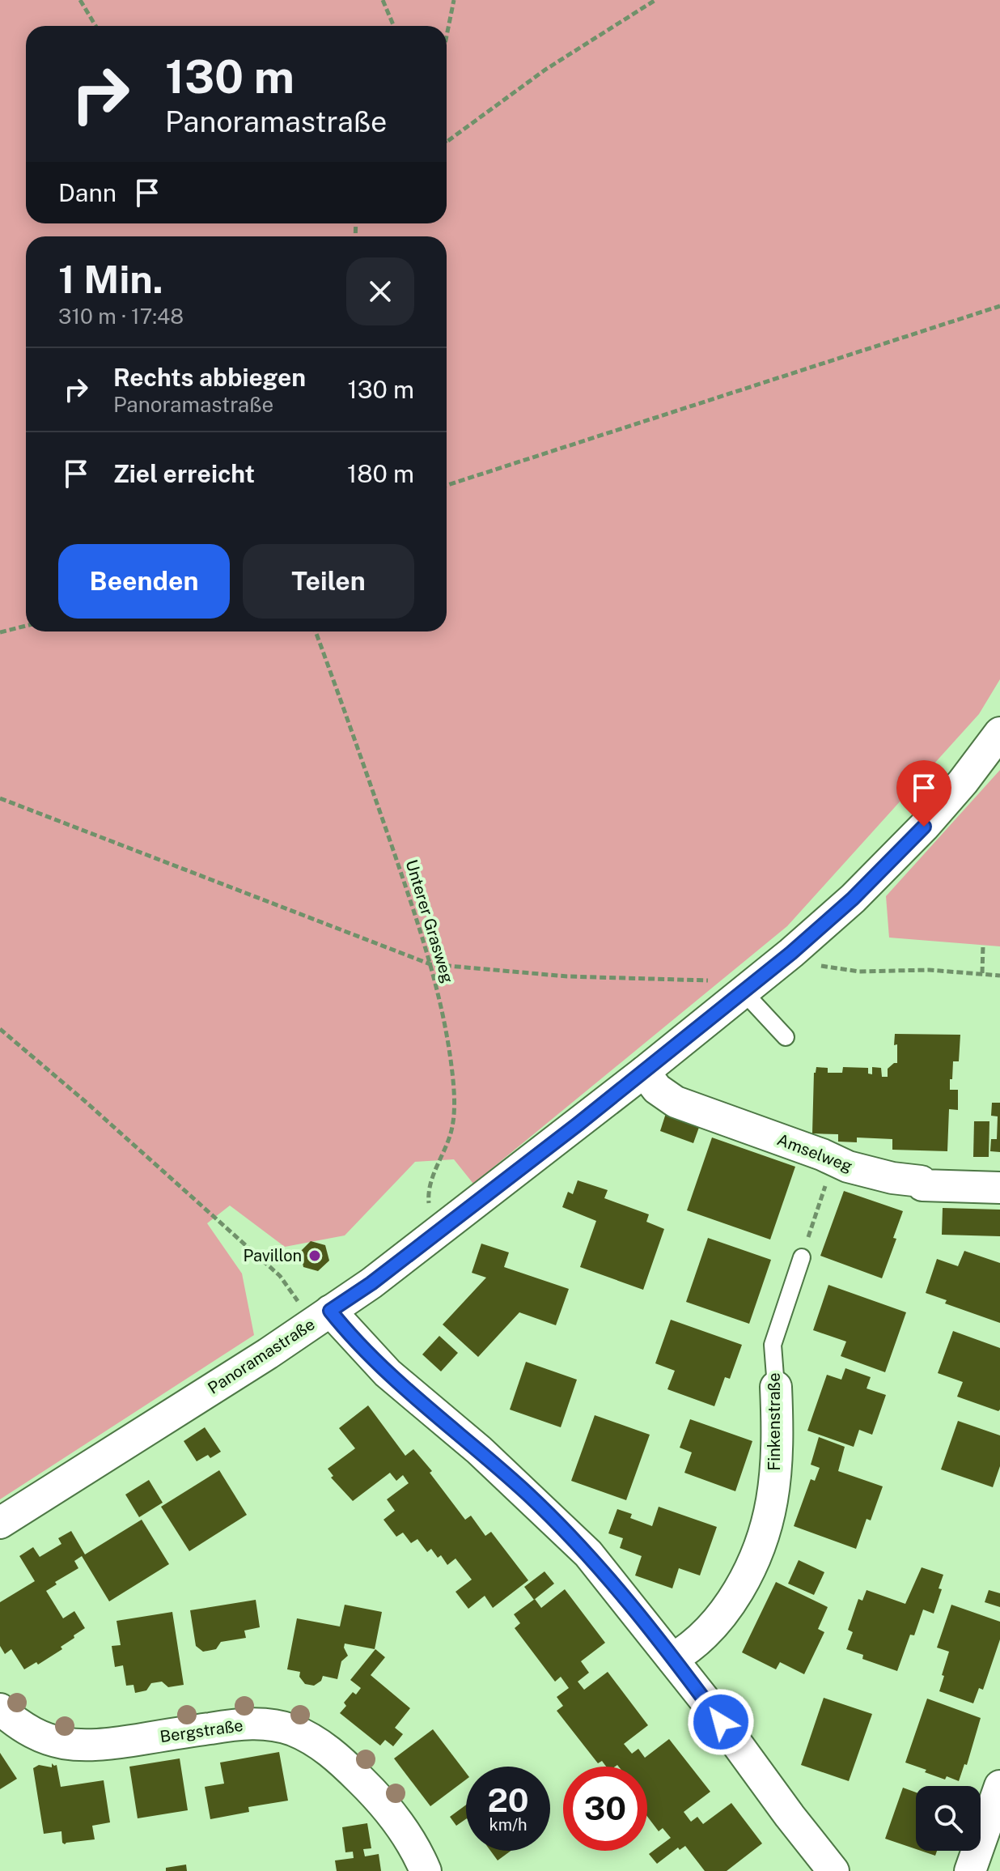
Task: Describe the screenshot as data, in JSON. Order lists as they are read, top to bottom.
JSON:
{
  "streets": {
    "street": [
      "Amselweg",
      "Panoramastraße",
      "Finkenstraße",
      "Bergstraße"
    ],
    "path": ["Unterer Grasweg"]
  },
  "crossings": [
    ["Unterer Grasweg", "Panoramastraße"],
    ["Amselweg", "Panoramastraße"]
  ],
  "places": ["Pavillon"],
  "page": {
    "turn": ["130 m", "Panoramastraße"],
    "then": "Dann",
    "heading": ["1 Min.", "310 m · 17:48"],
    "list": [
      {
        "name": "Rechts abbiegen",
        "note": "Panoramastraße",
        "value": "130 m"
      },
      {
        "name": "Ziel erreicht",
        "value": "180 m"
      }
    ],
    "buttons": ["Beenden", "Teilen"],
    "speed": "20 km/h",
    "limit": "30"
  }
}
